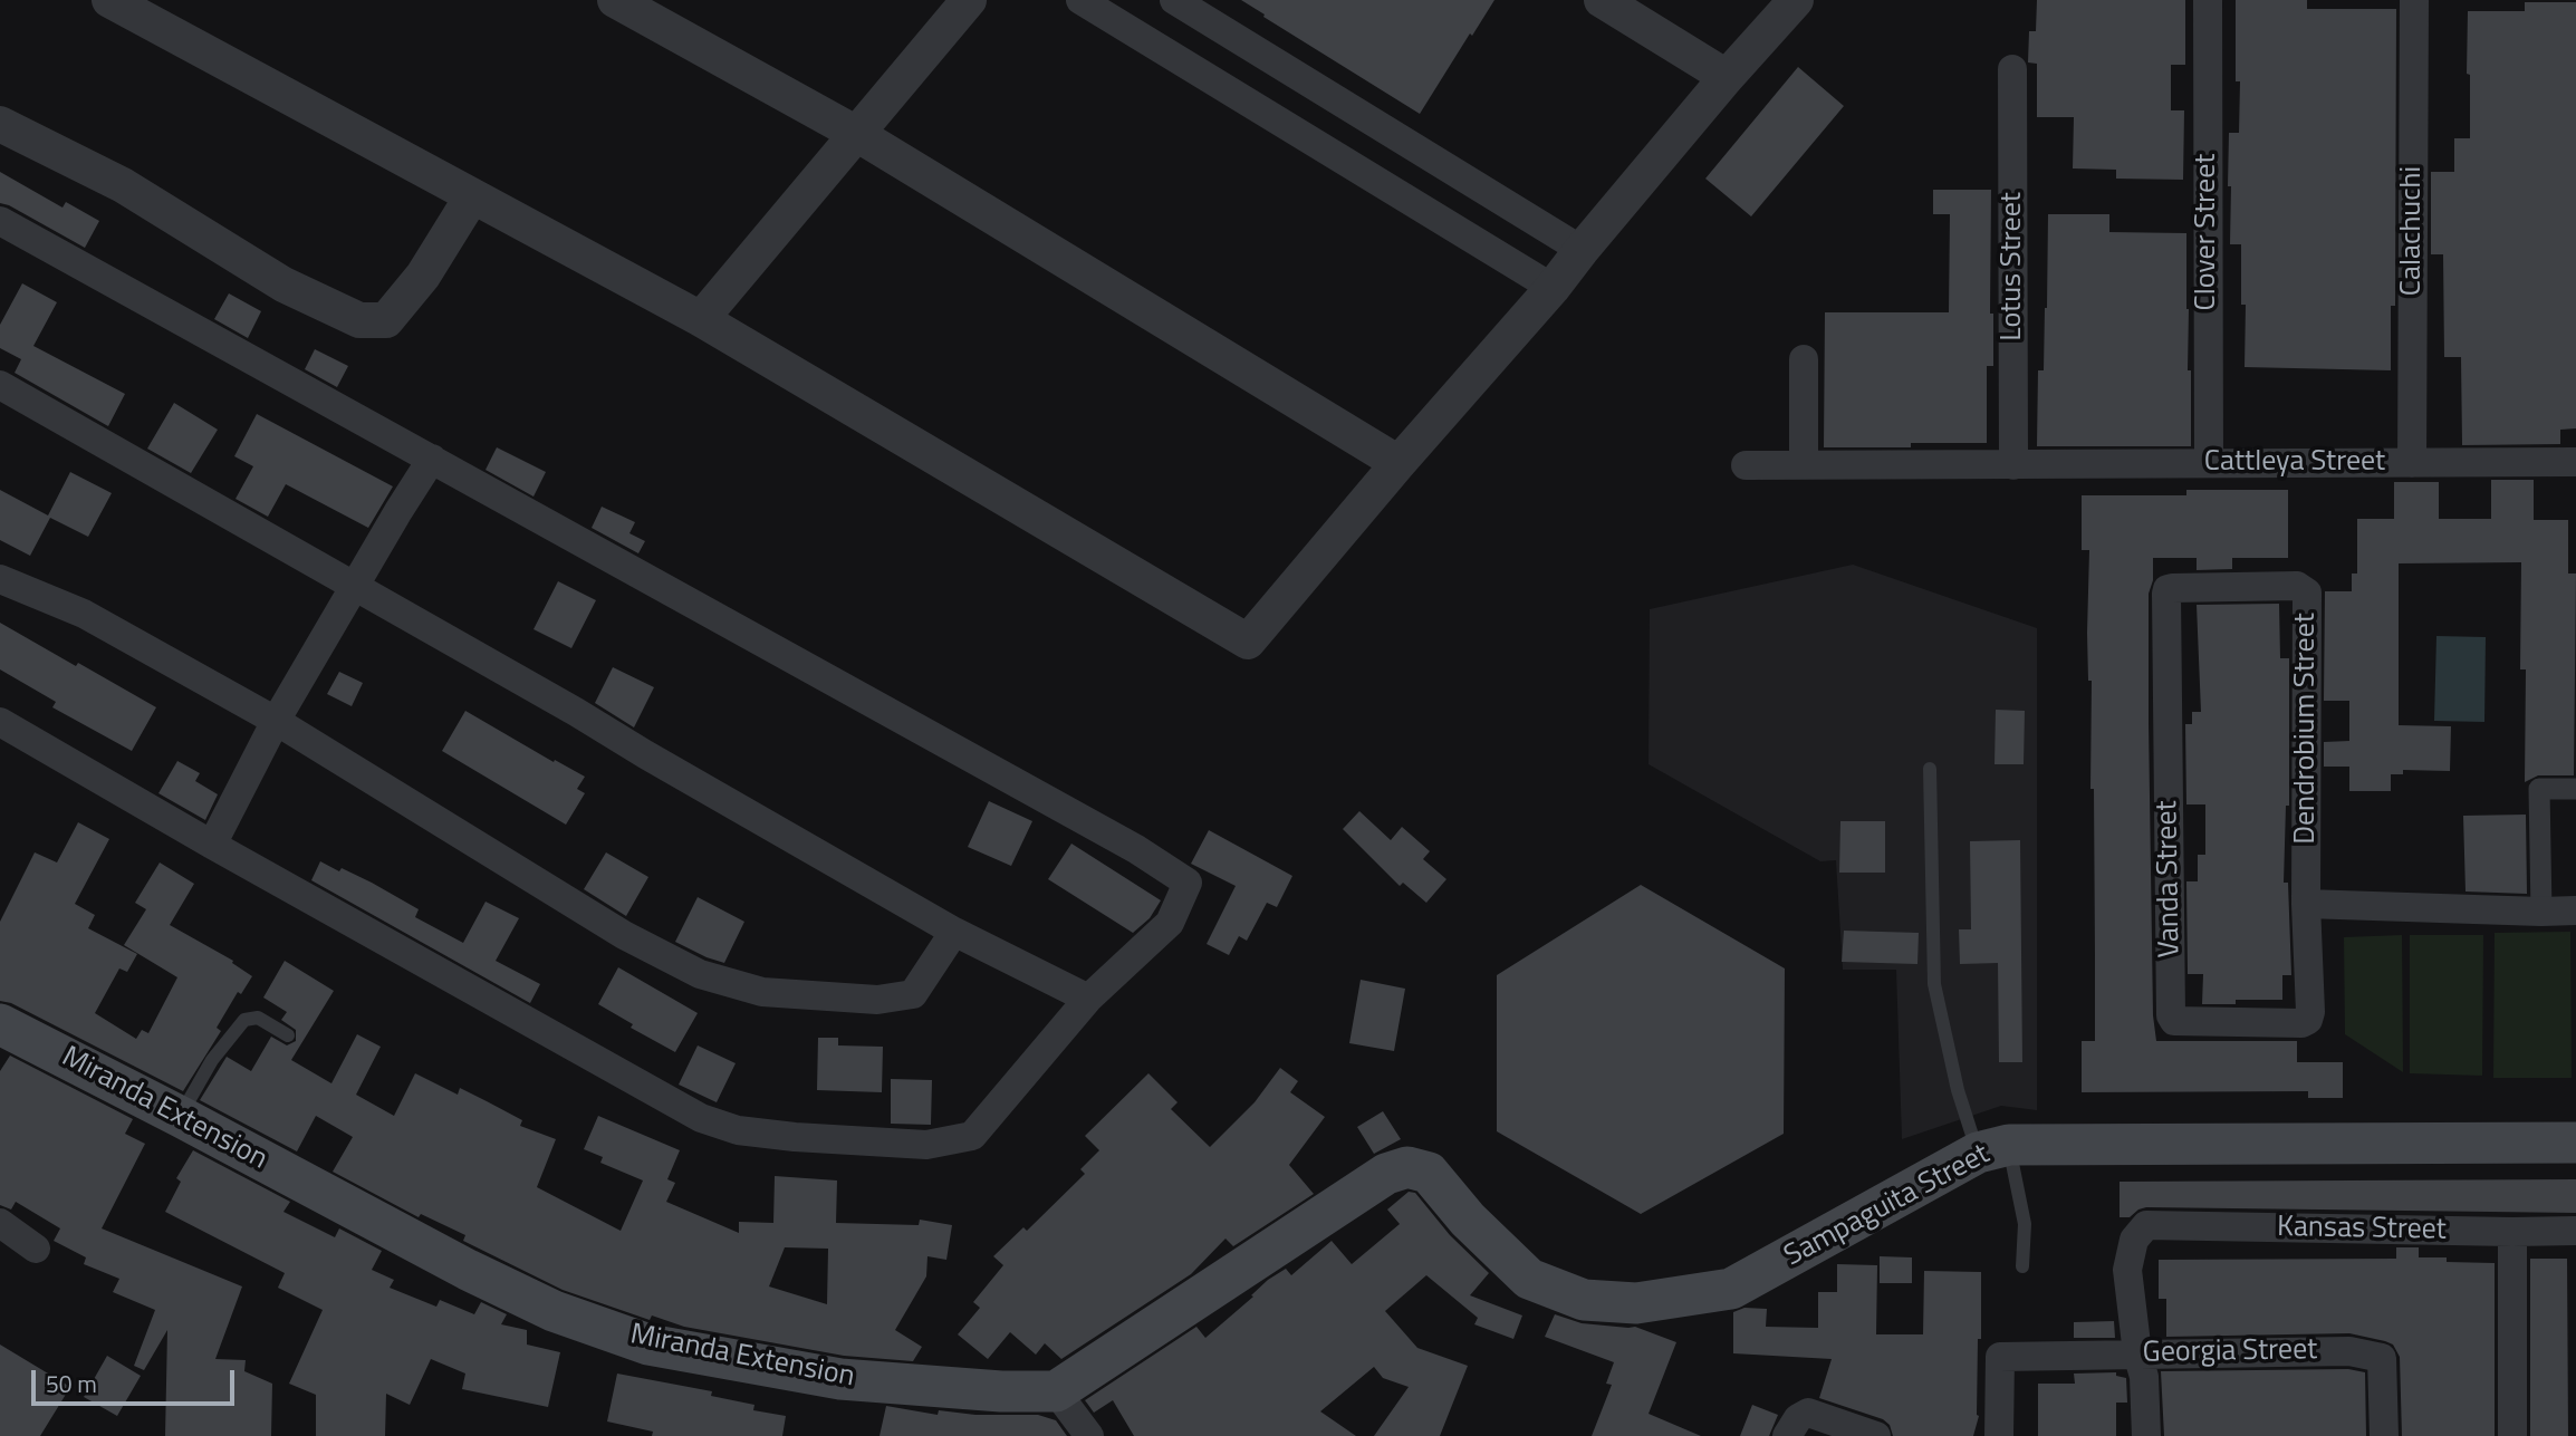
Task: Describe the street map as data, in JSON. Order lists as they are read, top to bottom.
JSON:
{
  "streets": {
    "main road": ["Miranda Extension", "Sampaguita Street"],
    "street": [
      "Calachuchi",
      "Clover Street",
      "Lotus Street",
      "Cattleya Street",
      "Dendrobium Street",
      "Vanda Street",
      "Kansas Street",
      "Georgia Street"
    ]
  },
  "crossings": [
    ["Calachuchi", "Cattleya Street"],
    ["Clover Street", "Cattleya Street"],
    ["Lotus Street", "Cattleya Street"],
    ["Dendrobium Street", "Vanda Street"],
    ["Miranda Extension", "Sampaguita Street"],
    ["Kansas Street", "Georgia Street"]
  ],
  "scale_bar": "50 m"
}
